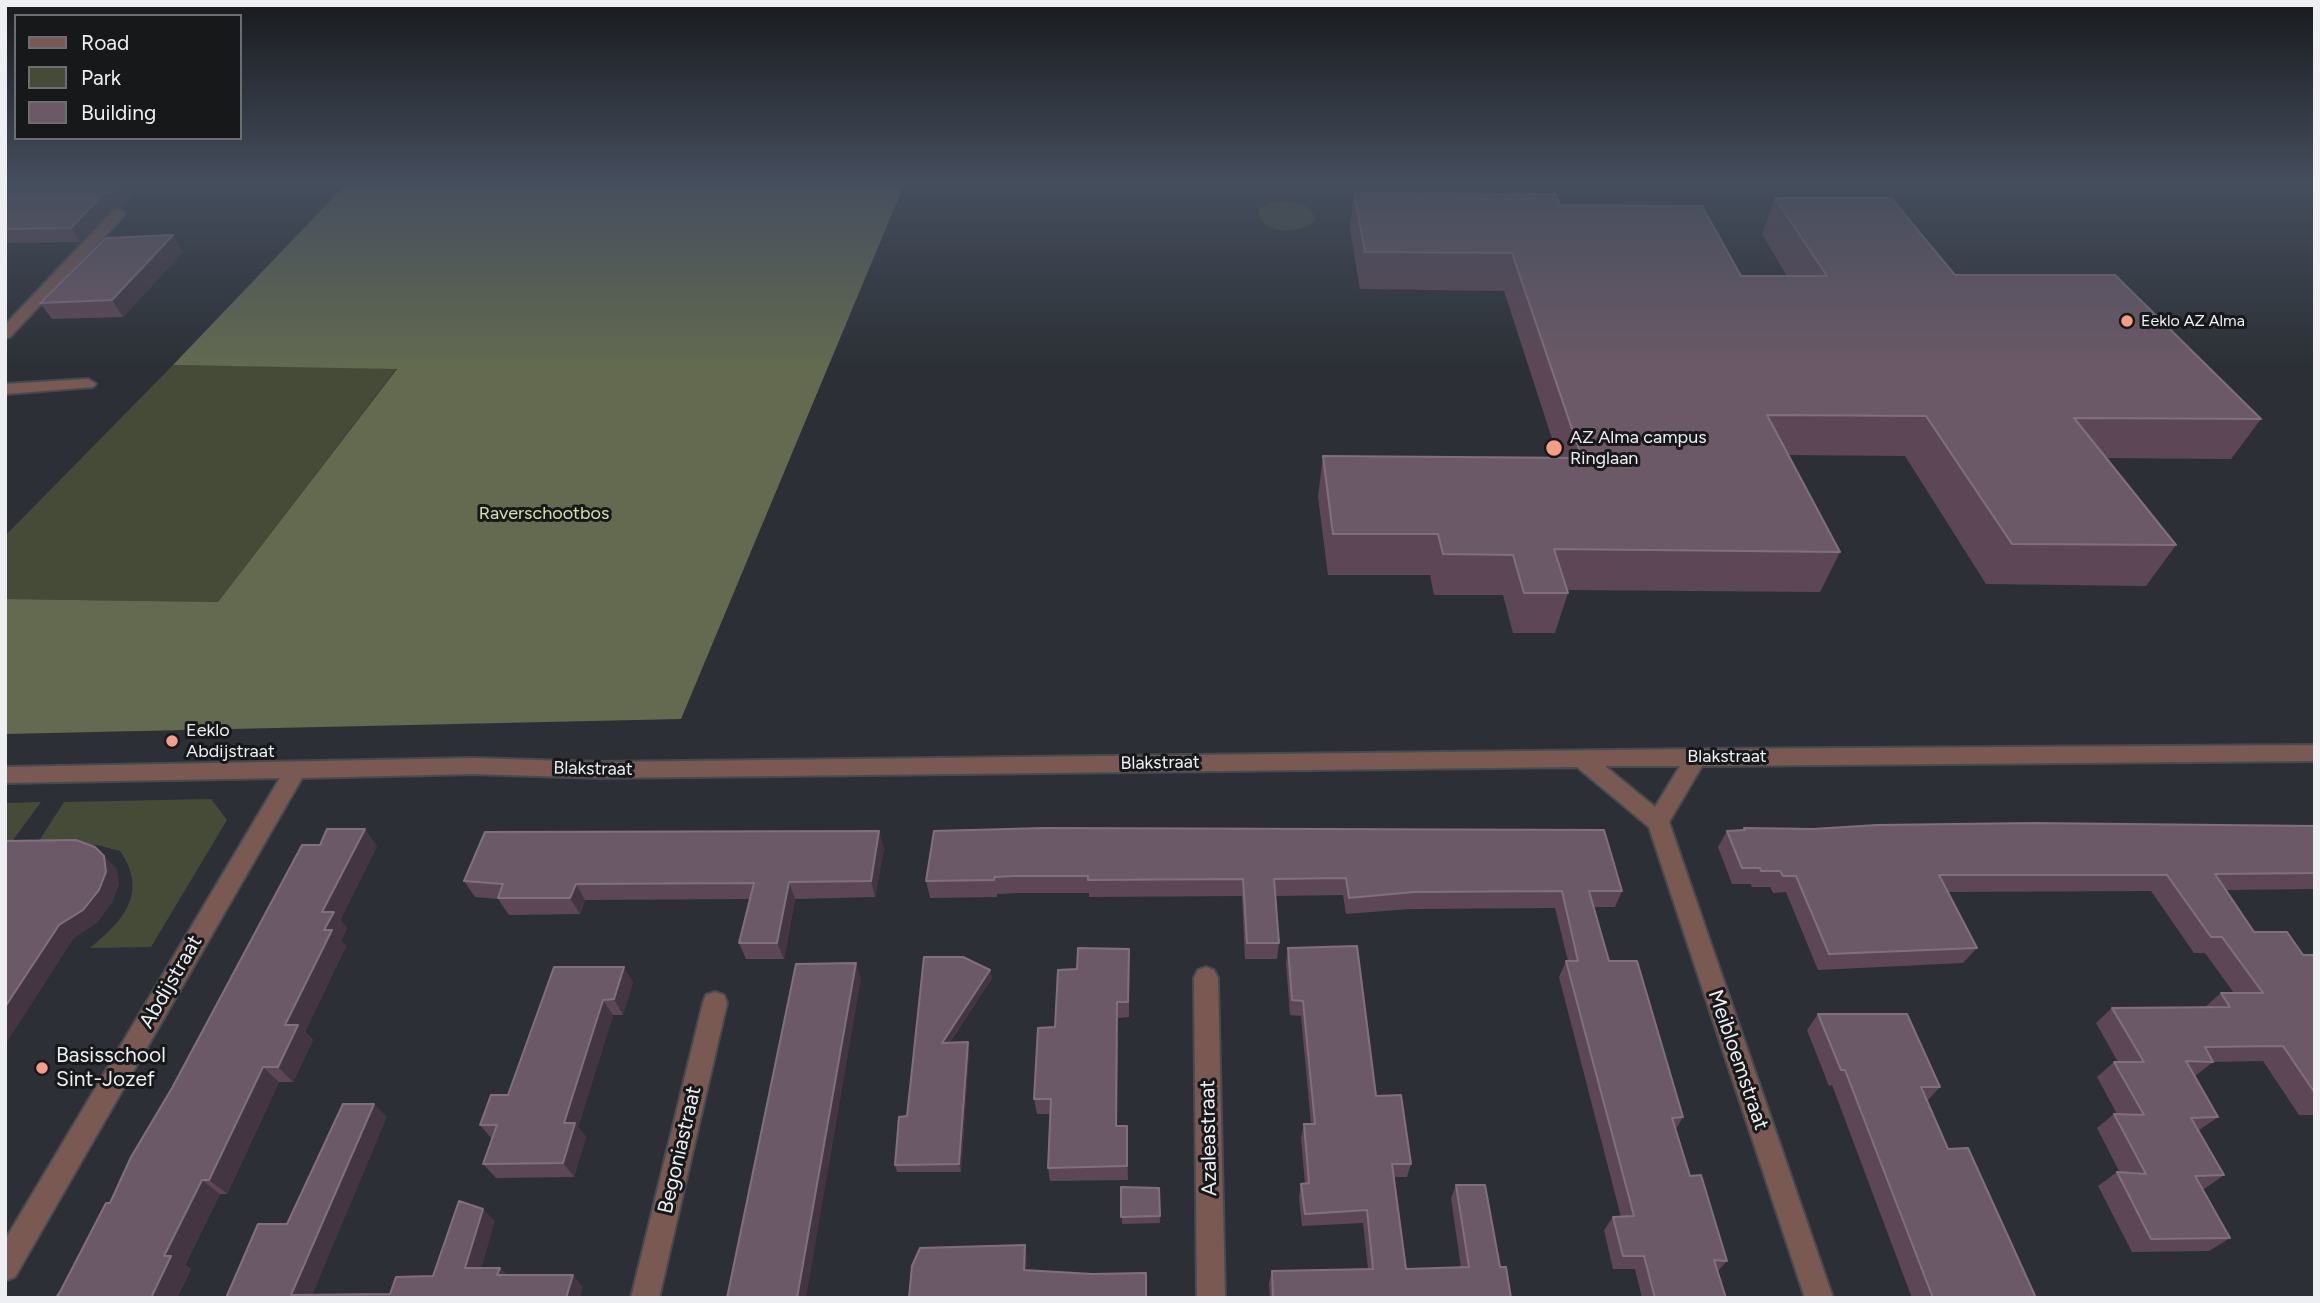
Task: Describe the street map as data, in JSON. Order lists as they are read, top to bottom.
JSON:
{
  "streets": {
    "street": [
      "Blakstraat",
      "Abdijstraat",
      "Meibloemstraat",
      "Azaleastraat",
      "Begoniastraat"
    ]
  },
  "crossings": [
    ["Blakstraat", "Abdijstraat"]
  ],
  "parks": ["Raverschootbos"],
  "places": [
    "Eeklo AZ Alma",
    "AZ Alma campus Ringlaan",
    "Eeklo Abdijstraat",
    "Basisschool Sint-Jozef"
  ],
  "legend": ["Road", "Park", "Building"]
}
